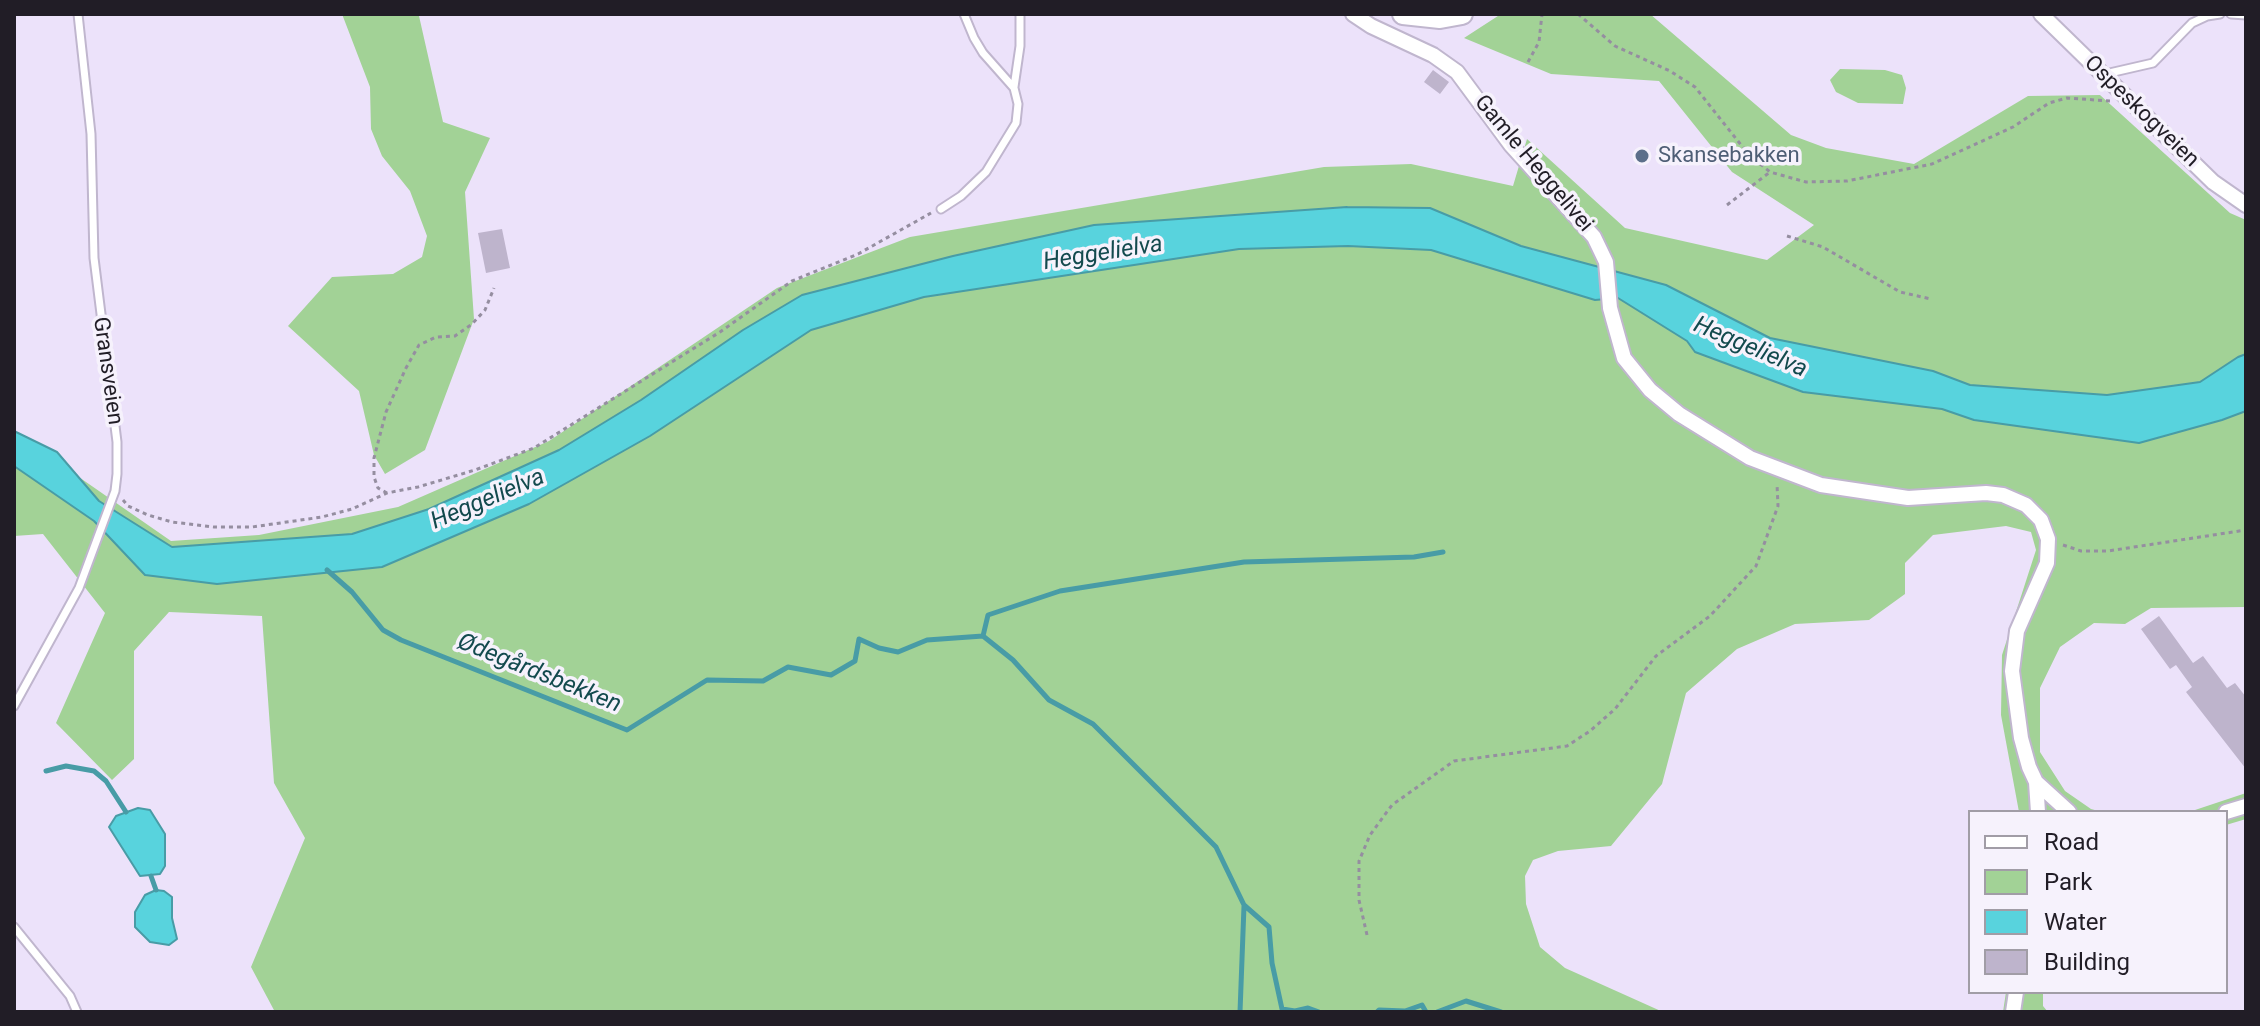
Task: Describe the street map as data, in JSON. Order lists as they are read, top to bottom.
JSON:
{
  "streets": {
    "street": ["Ospeskogveien", "Gamle Heggelivei"],
    "lane": ["Gransveien"]
  },
  "water": ["Heggelielva", "Ødegårdsbekken"],
  "places": ["Skansebakken"],
  "legend": [
    "Road",
    "Park",
    "Water",
    "Building"
  ]
}
